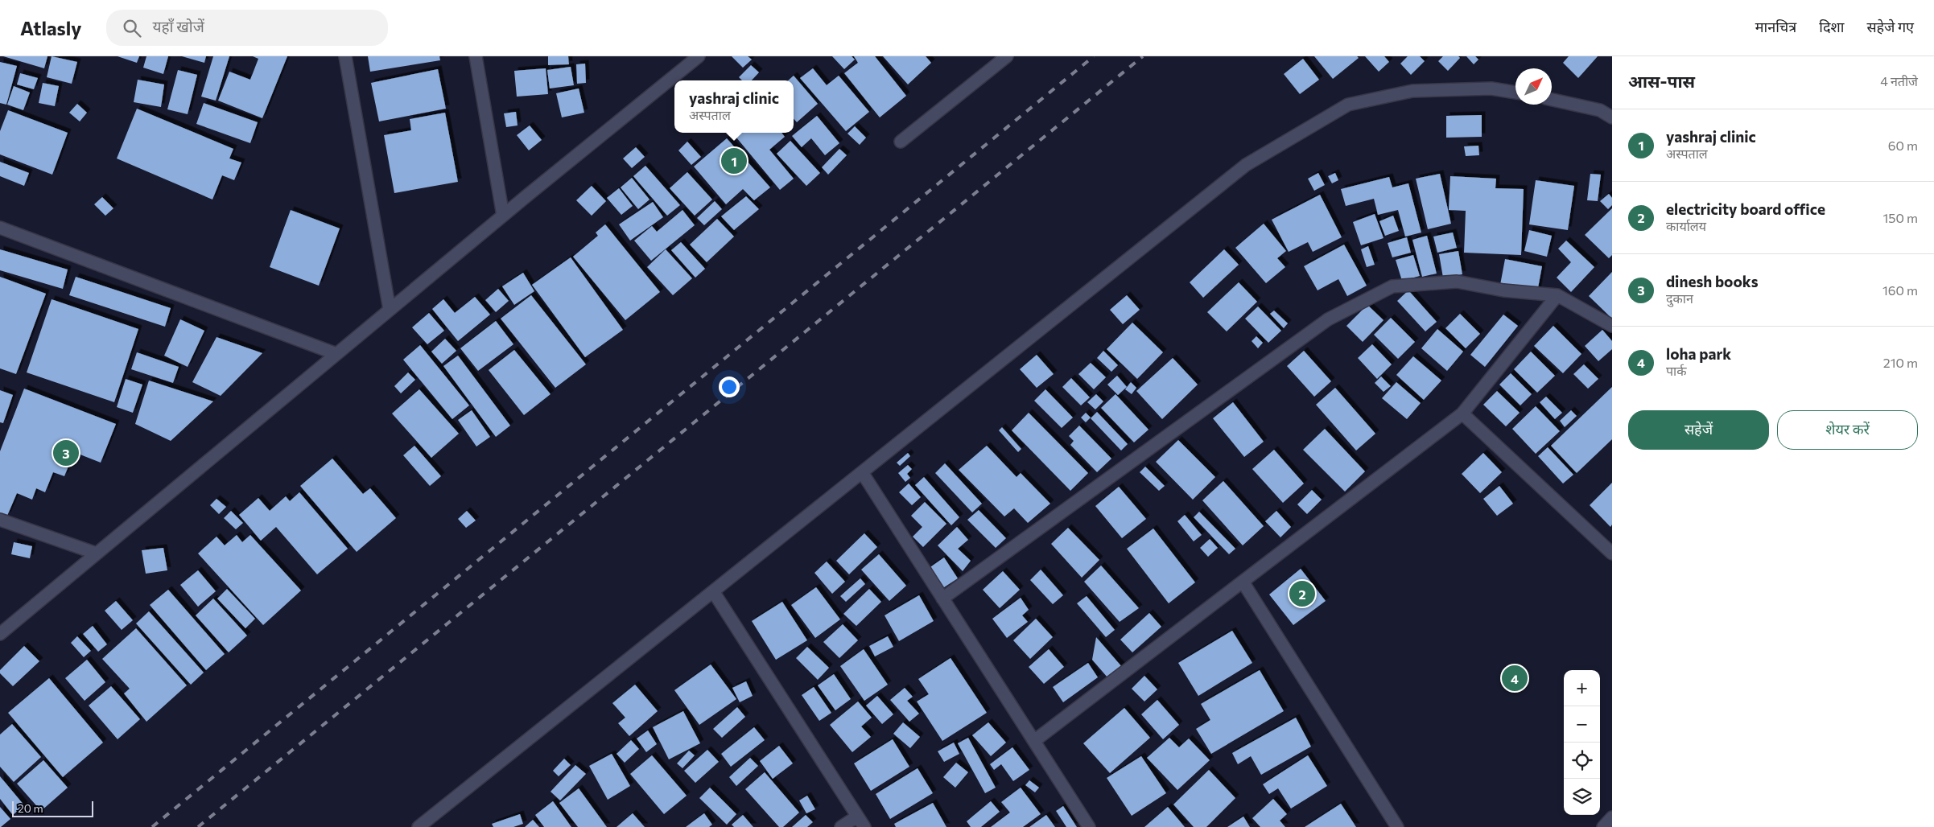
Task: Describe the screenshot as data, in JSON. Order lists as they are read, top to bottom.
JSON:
{
  "scale_bar": "20 m",
  "north": "top right",
  "page": {
    "header": "Atlasly",
    "search": "यहाँ खोजें",
    "nav": ["मानचित्र", "दिशा", "सहेजे गए"],
    "heading": ["आस-पास", "4 नतीजे"],
    "popup": ["yashraj clinic", "अस्पताल"],
    "list": [
      {
        "mark": "1",
        "name": "yashraj clinic",
        "note": "अस्पताल",
        "value": "60 m"
      },
      {
        "mark": "2",
        "name": "electricity board office",
        "note": "कार्यालय",
        "value": "150 m"
      },
      {
        "mark": "3",
        "name": "dinesh books",
        "note": "दुकान",
        "value": "160 m"
      },
      {
        "mark": "4",
        "name": "loha park",
        "note": "पार्क",
        "value": "210 m"
      }
    ],
    "pins": [
      "1",
      "3",
      "2",
      "4"
    ],
    "buttons": ["सहेजें", "शेयर करें"],
    "map_buttons": ["+", "−"],
    "scale": "20 m"
  }
}
